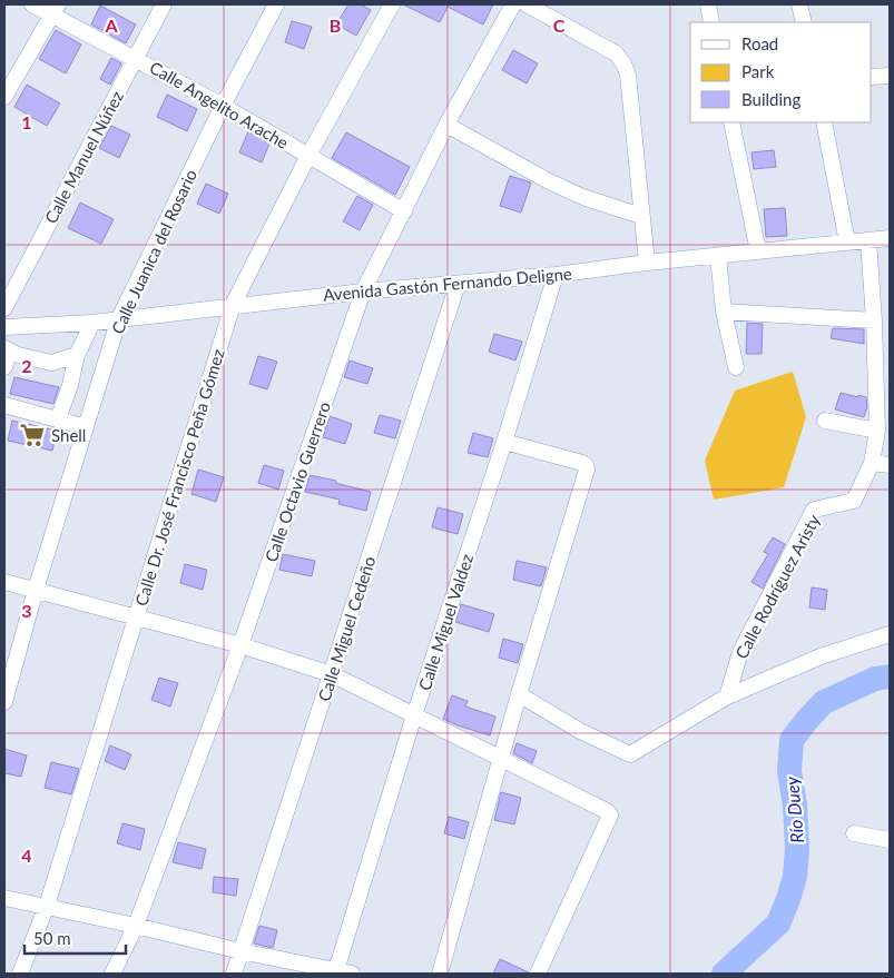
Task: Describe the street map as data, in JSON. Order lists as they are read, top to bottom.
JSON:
{
  "streets": {
    "street": [
      "Calle Angelito Arache",
      "Calle Manuel Núñez",
      "Calle Juanica del Rosario",
      "Avenida Gastón Fernando Deligne",
      "Calle Dr. José Francisco Peña Gómez",
      "Calle Octavio Guerrero",
      "Calle Rodríguez Aristy",
      "Calle Miguel Valdez",
      "Calle Miguel Cedeño"
    ]
  },
  "crossings": [
    ["Calle Angelito Arache", "Calle Manuel Núñez"],
    ["Calle Angelito Arache", "Calle Juanica del Rosario"],
    ["Calle Angelito Arache", "Calle Dr. José Francisco Peña Gómez"],
    ["Calle Angelito Arache", "Calle Octavio Guerrero"],
    ["Calle Juanica del Rosario", "Avenida Gastón Fernando Deligne"],
    ["Avenida Gastón Fernando Deligne", "Calle Dr. José Francisco Peña Gómez"],
    ["Avenida Gastón Fernando Deligne", "Calle Octavio Guerrero"],
    ["Avenida Gastón Fernando Deligne", "Calle Rodríguez Aristy"],
    ["Avenida Gastón Fernando Deligne", "Calle Miguel Valdez"],
    ["Avenida Gastón Fernando Deligne", "Calle Miguel Cedeño"]
  ],
  "water": ["Río Duey"],
  "places": {
    "supermarket": ["Shell"]
  },
  "legend": ["Road", "Park", "Building"],
  "scale_bar": "50 m",
  "grid": {
    "columns": ["A", "B", "C"],
    "rows": [
      "1",
      "2",
      "3",
      "4"
    ]
  }
}
